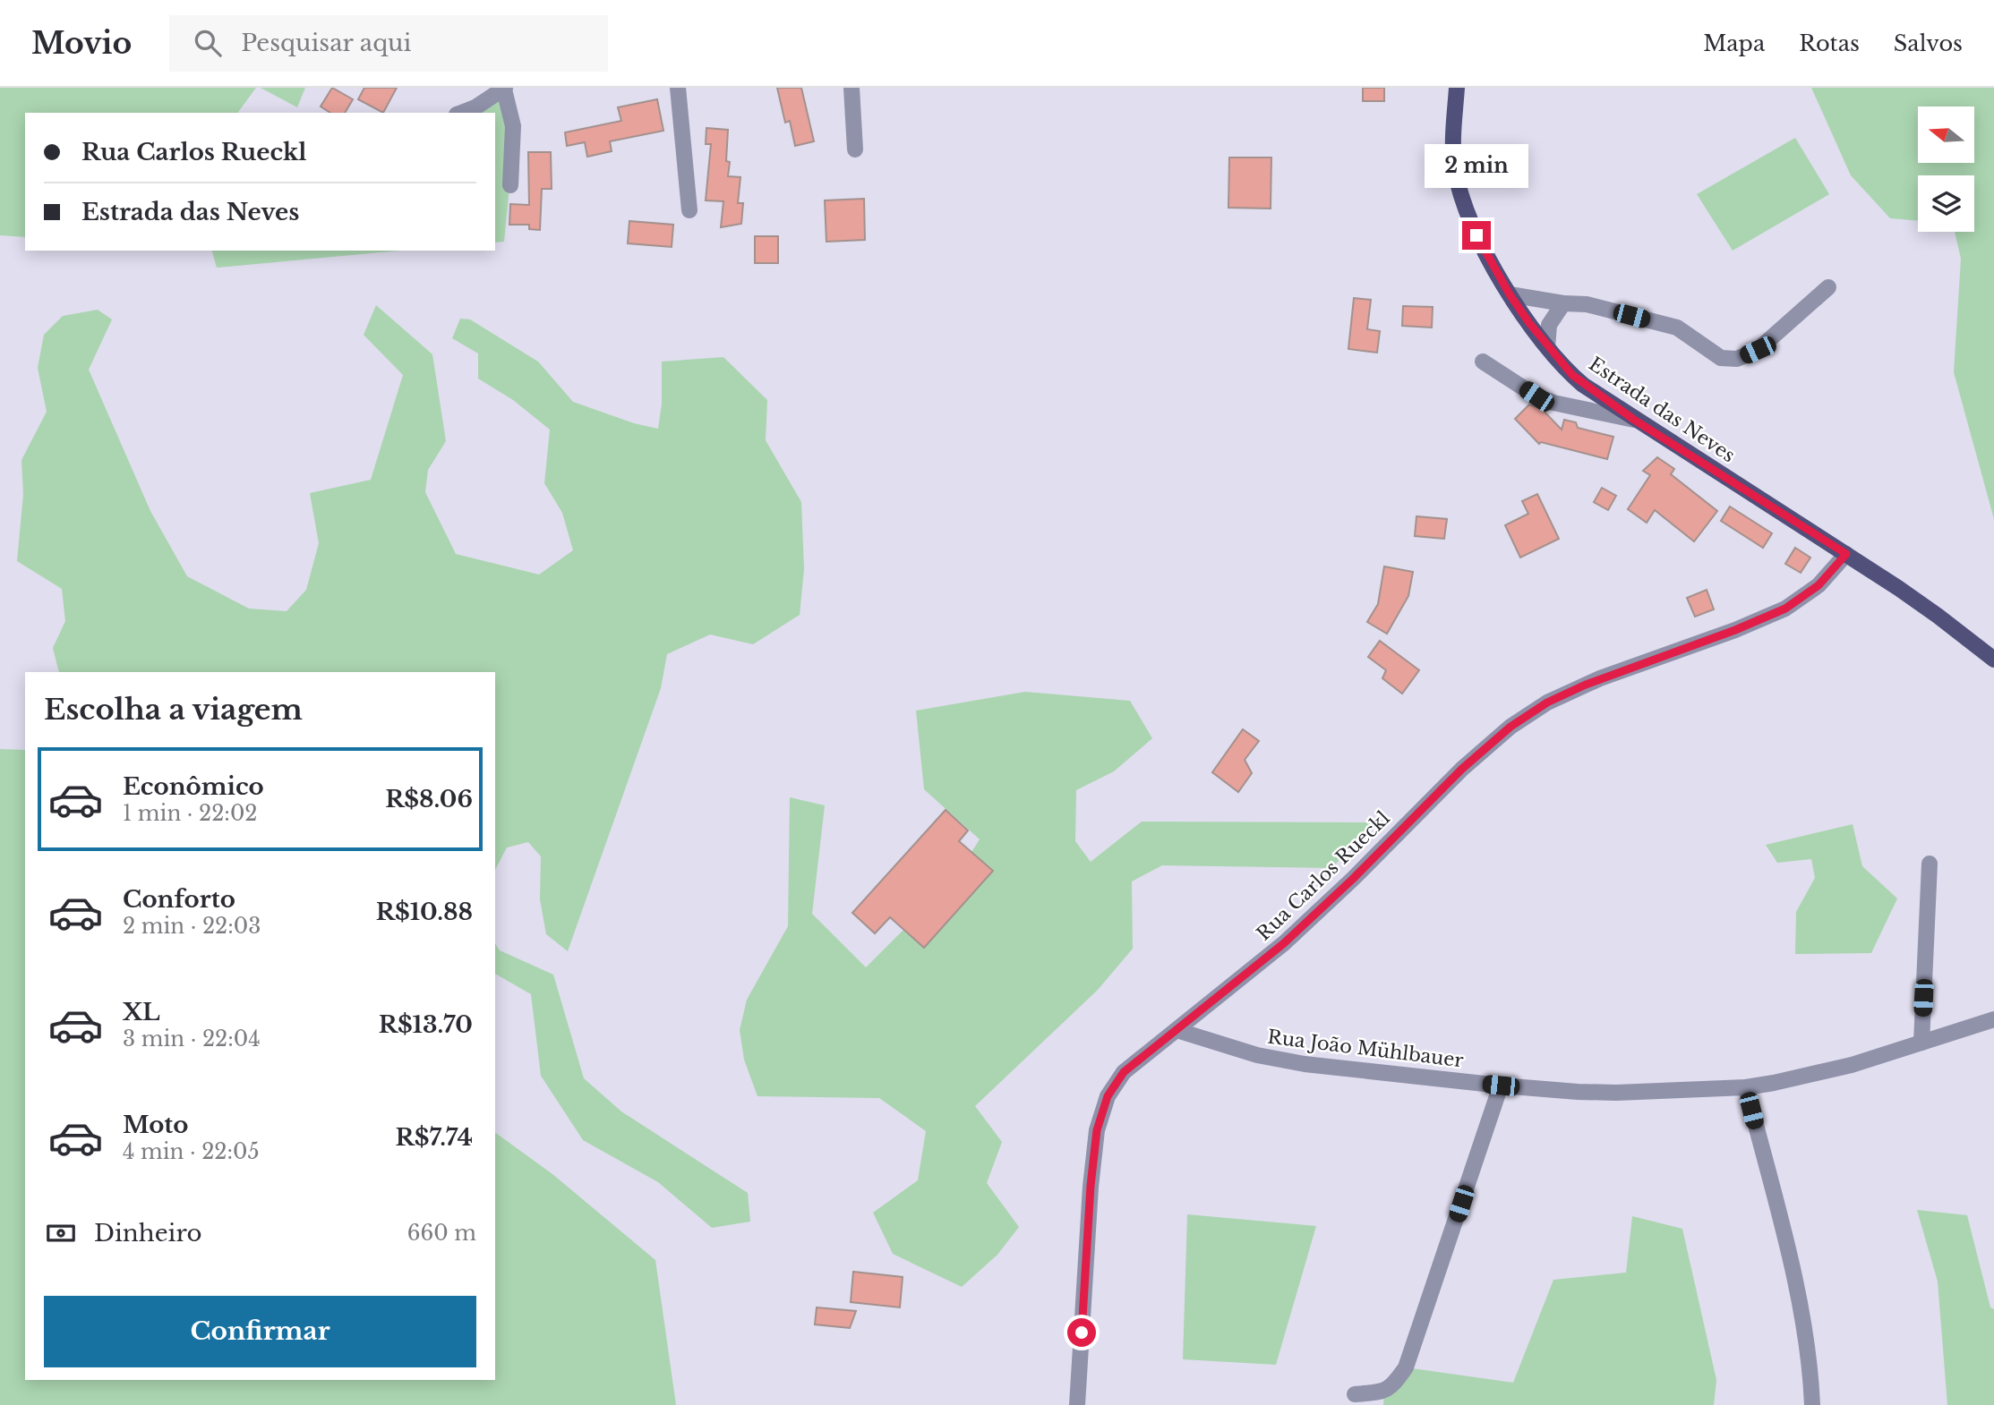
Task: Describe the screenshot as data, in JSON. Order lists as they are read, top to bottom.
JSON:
{
  "streets": {
    "main road": ["Estrada das Neves"],
    "street": ["Rua Carlos Rueckl", "Rua João Mühlbauer"]
  },
  "crossings": [
    ["Estrada das Neves", "Rua Carlos Rueckl"],
    ["Rua Carlos Rueckl", "Rua João Mühlbauer"]
  ],
  "north": "left",
  "page": {
    "header": "Movio",
    "search": "Pesquisar aqui",
    "nav": ["Mapa", "Rotas", "Salvos"],
    "banner": ["Rua Carlos Rueckl", "Estrada das Neves"],
    "bubble": "2 min",
    "heading": "Escolha a viagem",
    "list": [
      {
        "name": "Econômico",
        "note": "1 min · 22:02",
        "value": "R$8.06"
      },
      {
        "name": "Conforto",
        "note": "2 min · 22:03",
        "value": "R$10.88"
      },
      {
        "name": "XL",
        "note": "3 min · 22:04",
        "value": "R$13.70"
      },
      {
        "name": "Moto",
        "note": "4 min · 22:05",
        "value": "R$7.74"
      }
    ],
    "pay": ["Dinheiro", "660 m"],
    "buttons": "Confirmar"
  }
}
